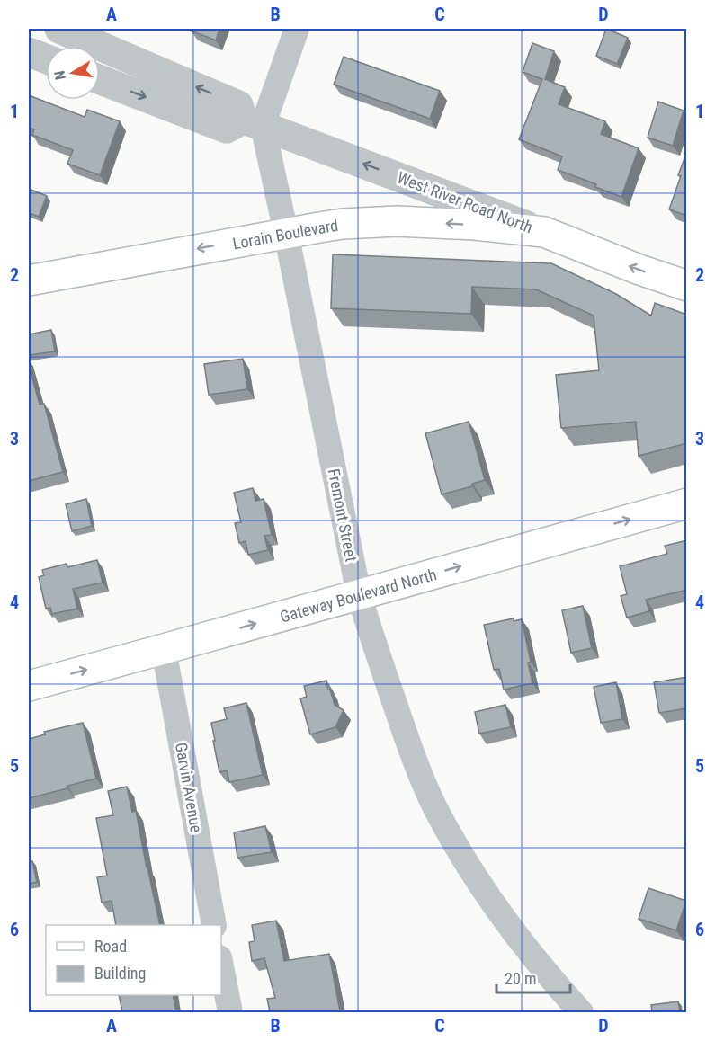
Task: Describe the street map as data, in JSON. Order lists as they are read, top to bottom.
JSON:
{
  "streets": {
    "main road": ["West River Road North", "Lorain Boulevard", "Gateway Boulevard North"],
    "street": ["Fremont Street", "Garvin Avenue"]
  },
  "crossings": [
    ["West River Road North", "Lorain Boulevard"],
    ["West River Road North", "Fremont Street"],
    ["Lorain Boulevard", "Fremont Street"],
    ["Fremont Street", "Gateway Boulevard North"],
    ["Gateway Boulevard North", "Garvin Avenue"]
  ],
  "one_way": ["West River Road North", "Lorain Boulevard", "Gateway Boulevard North"],
  "legend": ["Road", "Building"],
  "scale_bar": "20 m",
  "north": "left",
  "grid": {
    "columns": [
      "A",
      "B",
      "C",
      "D"
    ],
    "rows": [
      "1",
      "2",
      "3",
      "4",
      "5",
      "6"
    ]
  }
}
